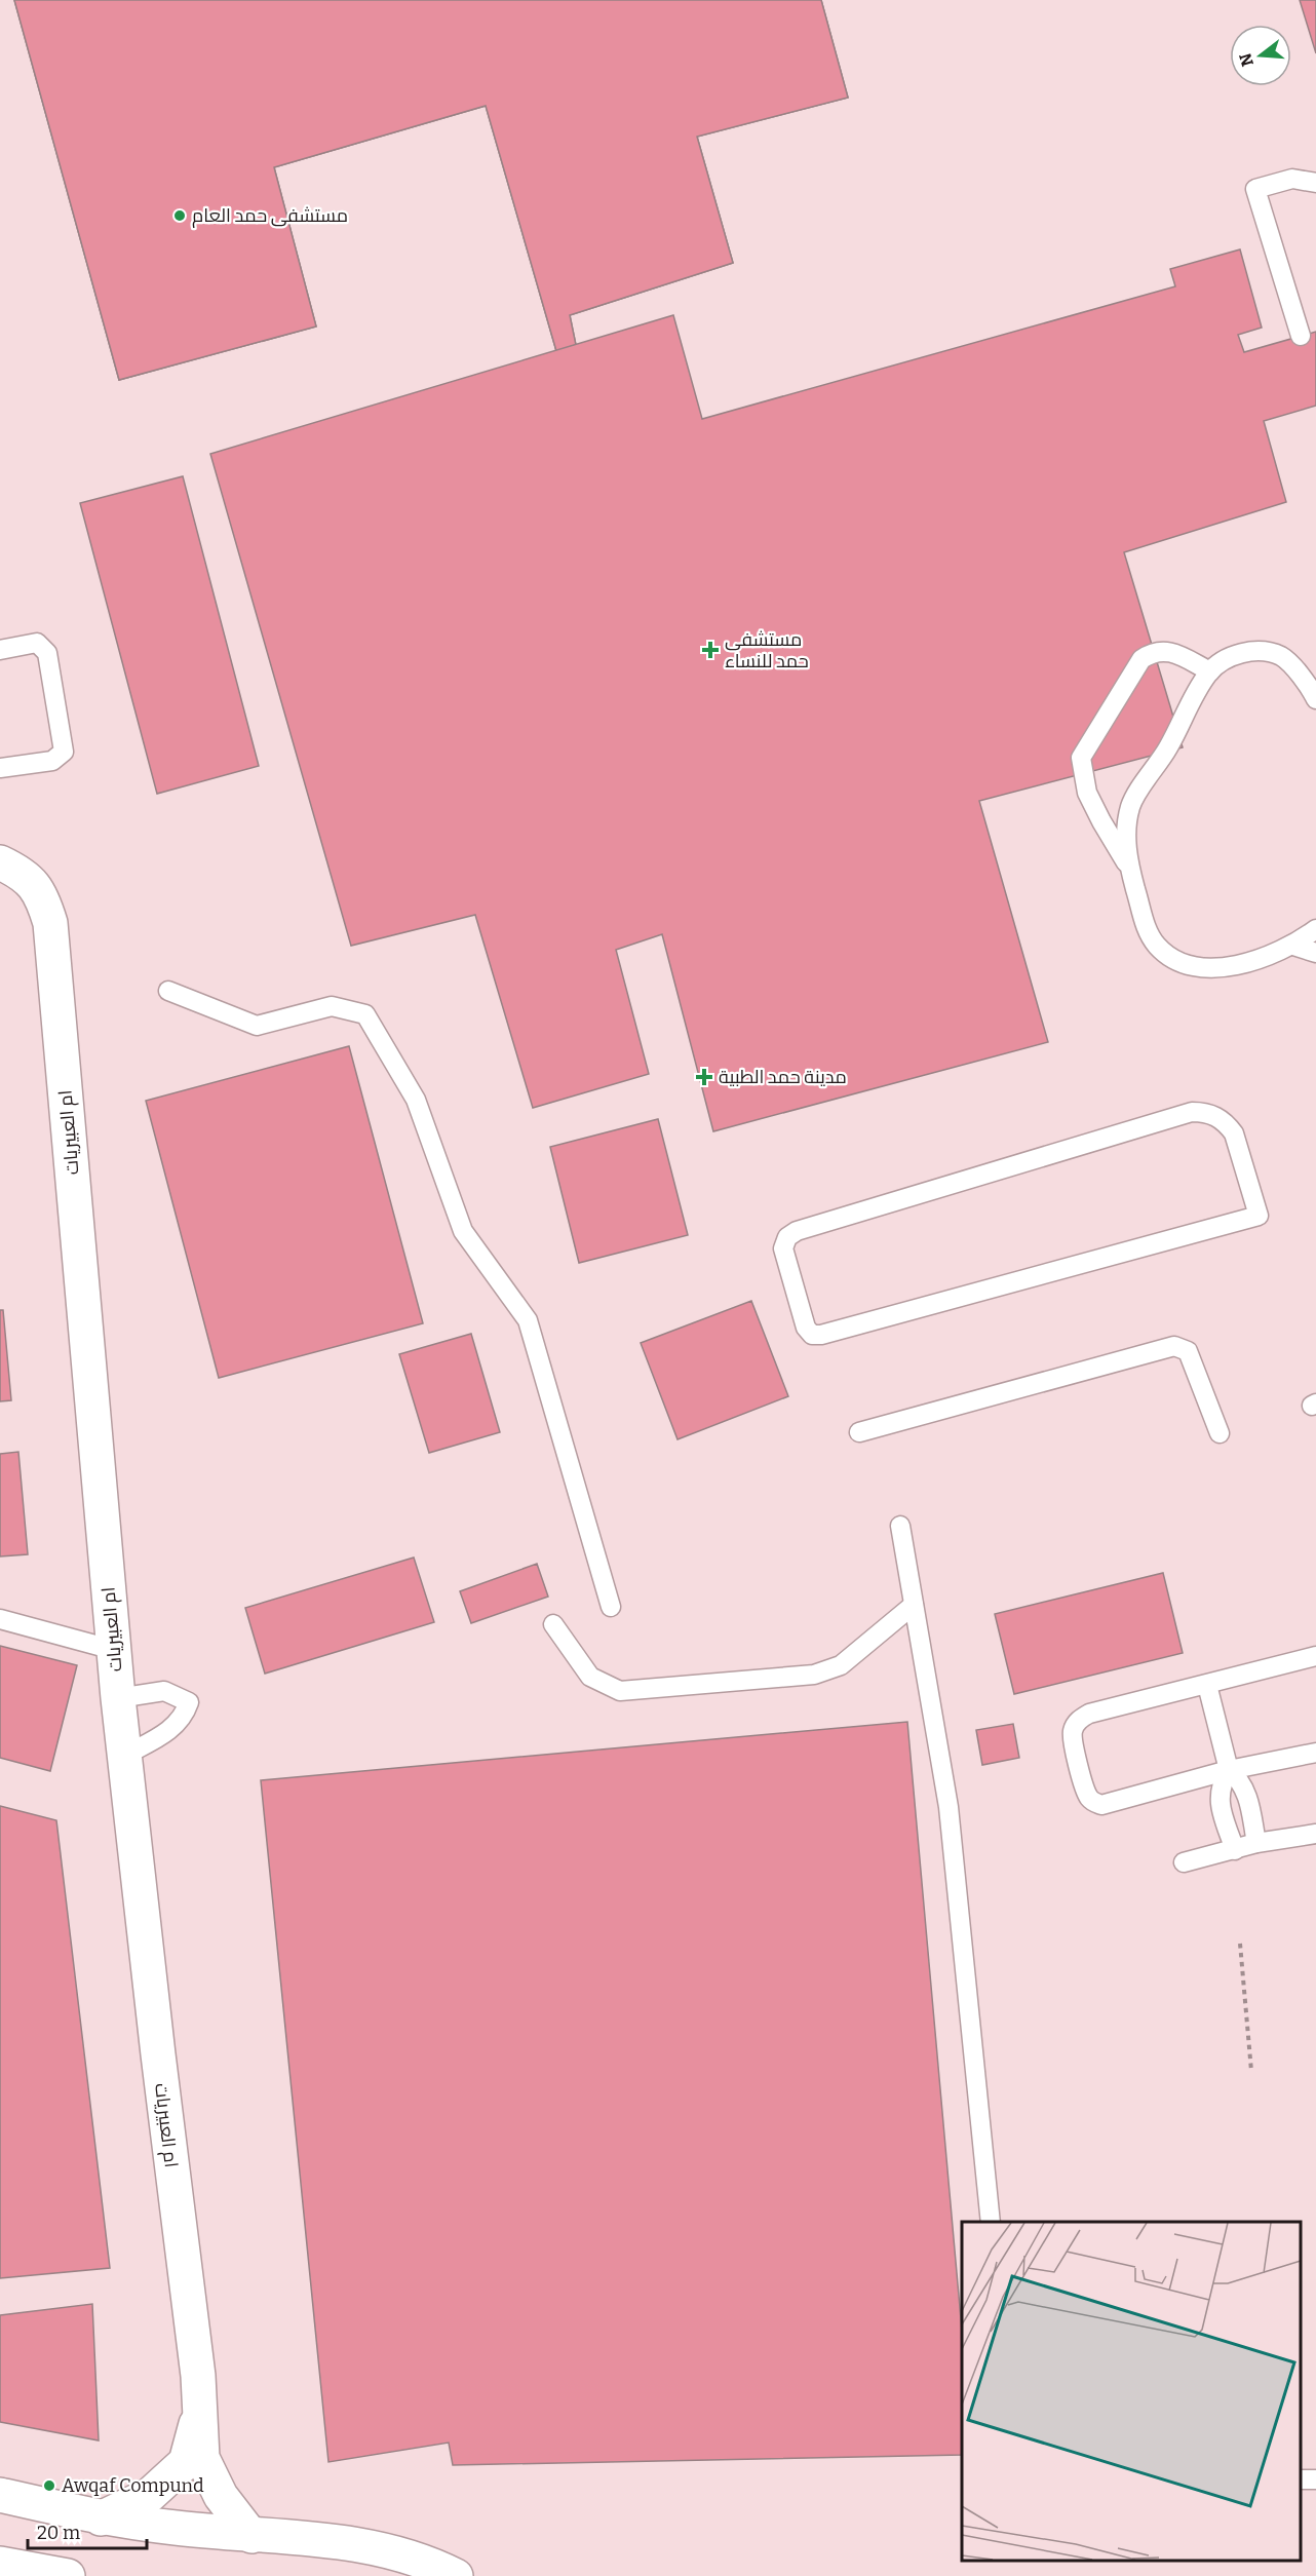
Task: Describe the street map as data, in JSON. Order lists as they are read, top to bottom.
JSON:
{
  "streets": {
    "street": ["ام العبيريات"]
  },
  "places": {
    "other": ["مستشفى حمد العام", "Awqaf Compund"],
    "health": ["مستشفى حمد للنساء", "مدينة حمد الطبية"]
  },
  "scale_bar": "20 m",
  "north": "left"
}
